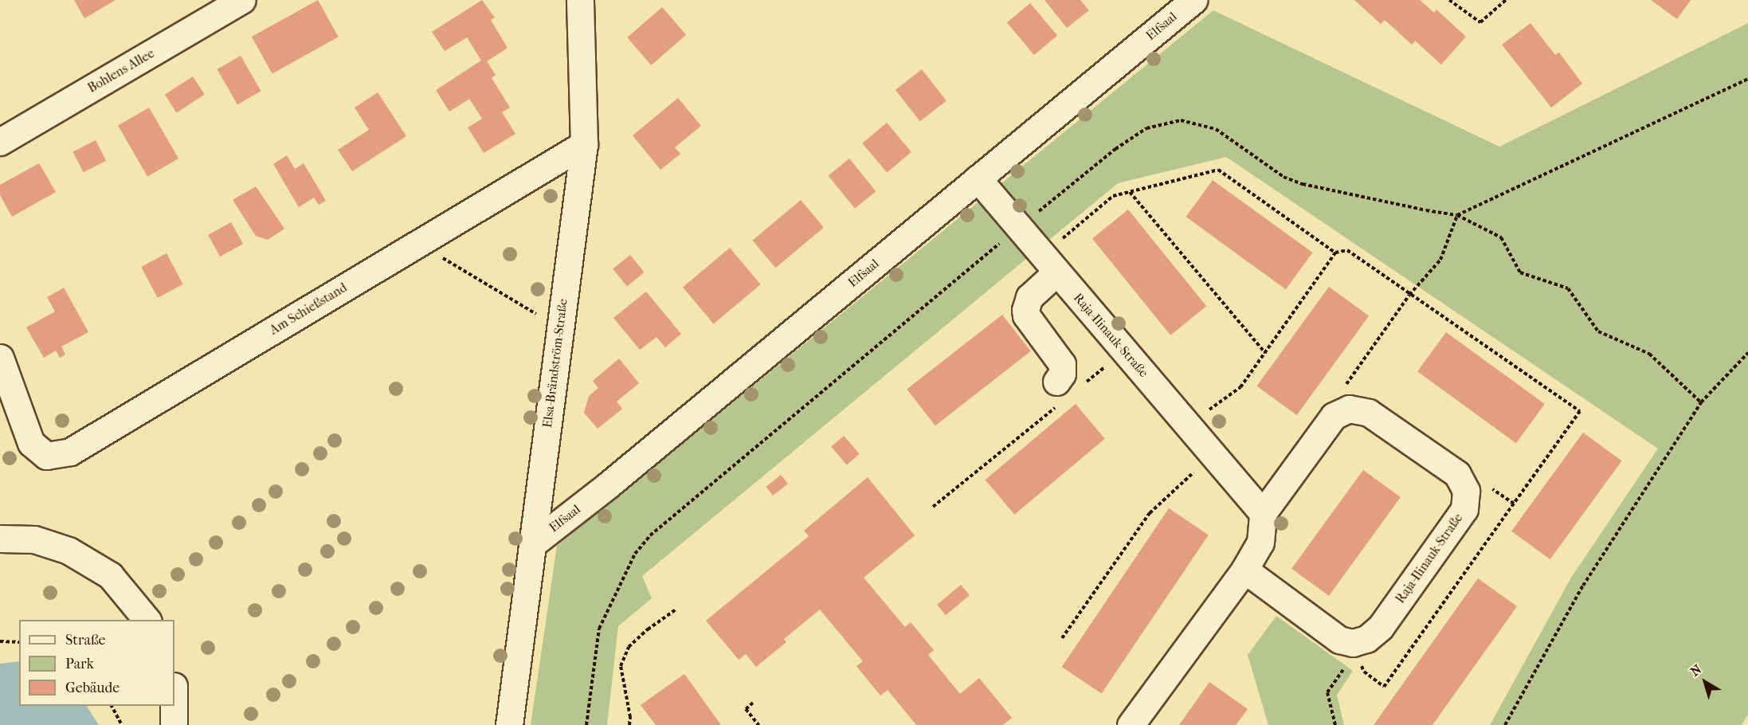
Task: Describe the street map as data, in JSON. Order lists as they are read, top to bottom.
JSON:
{
  "streets": {
    "street": [
      "Elfsaal",
      "Bohlens Allee",
      "Am Schießstand",
      "Raja-Ilinauk-Straße",
      "Elsa-Brändström-Straße"
    ]
  },
  "crossings": [
    ["Elfsaal", "Raja-Ilinauk-Straße"],
    ["Elfsaal", "Elsa-Brändström-Straße"],
    ["Am Schießstand", "Elsa-Brändström-Straße"]
  ],
  "legend": ["Straße", "Park", "Gebäude"],
  "north": "top left"
}
